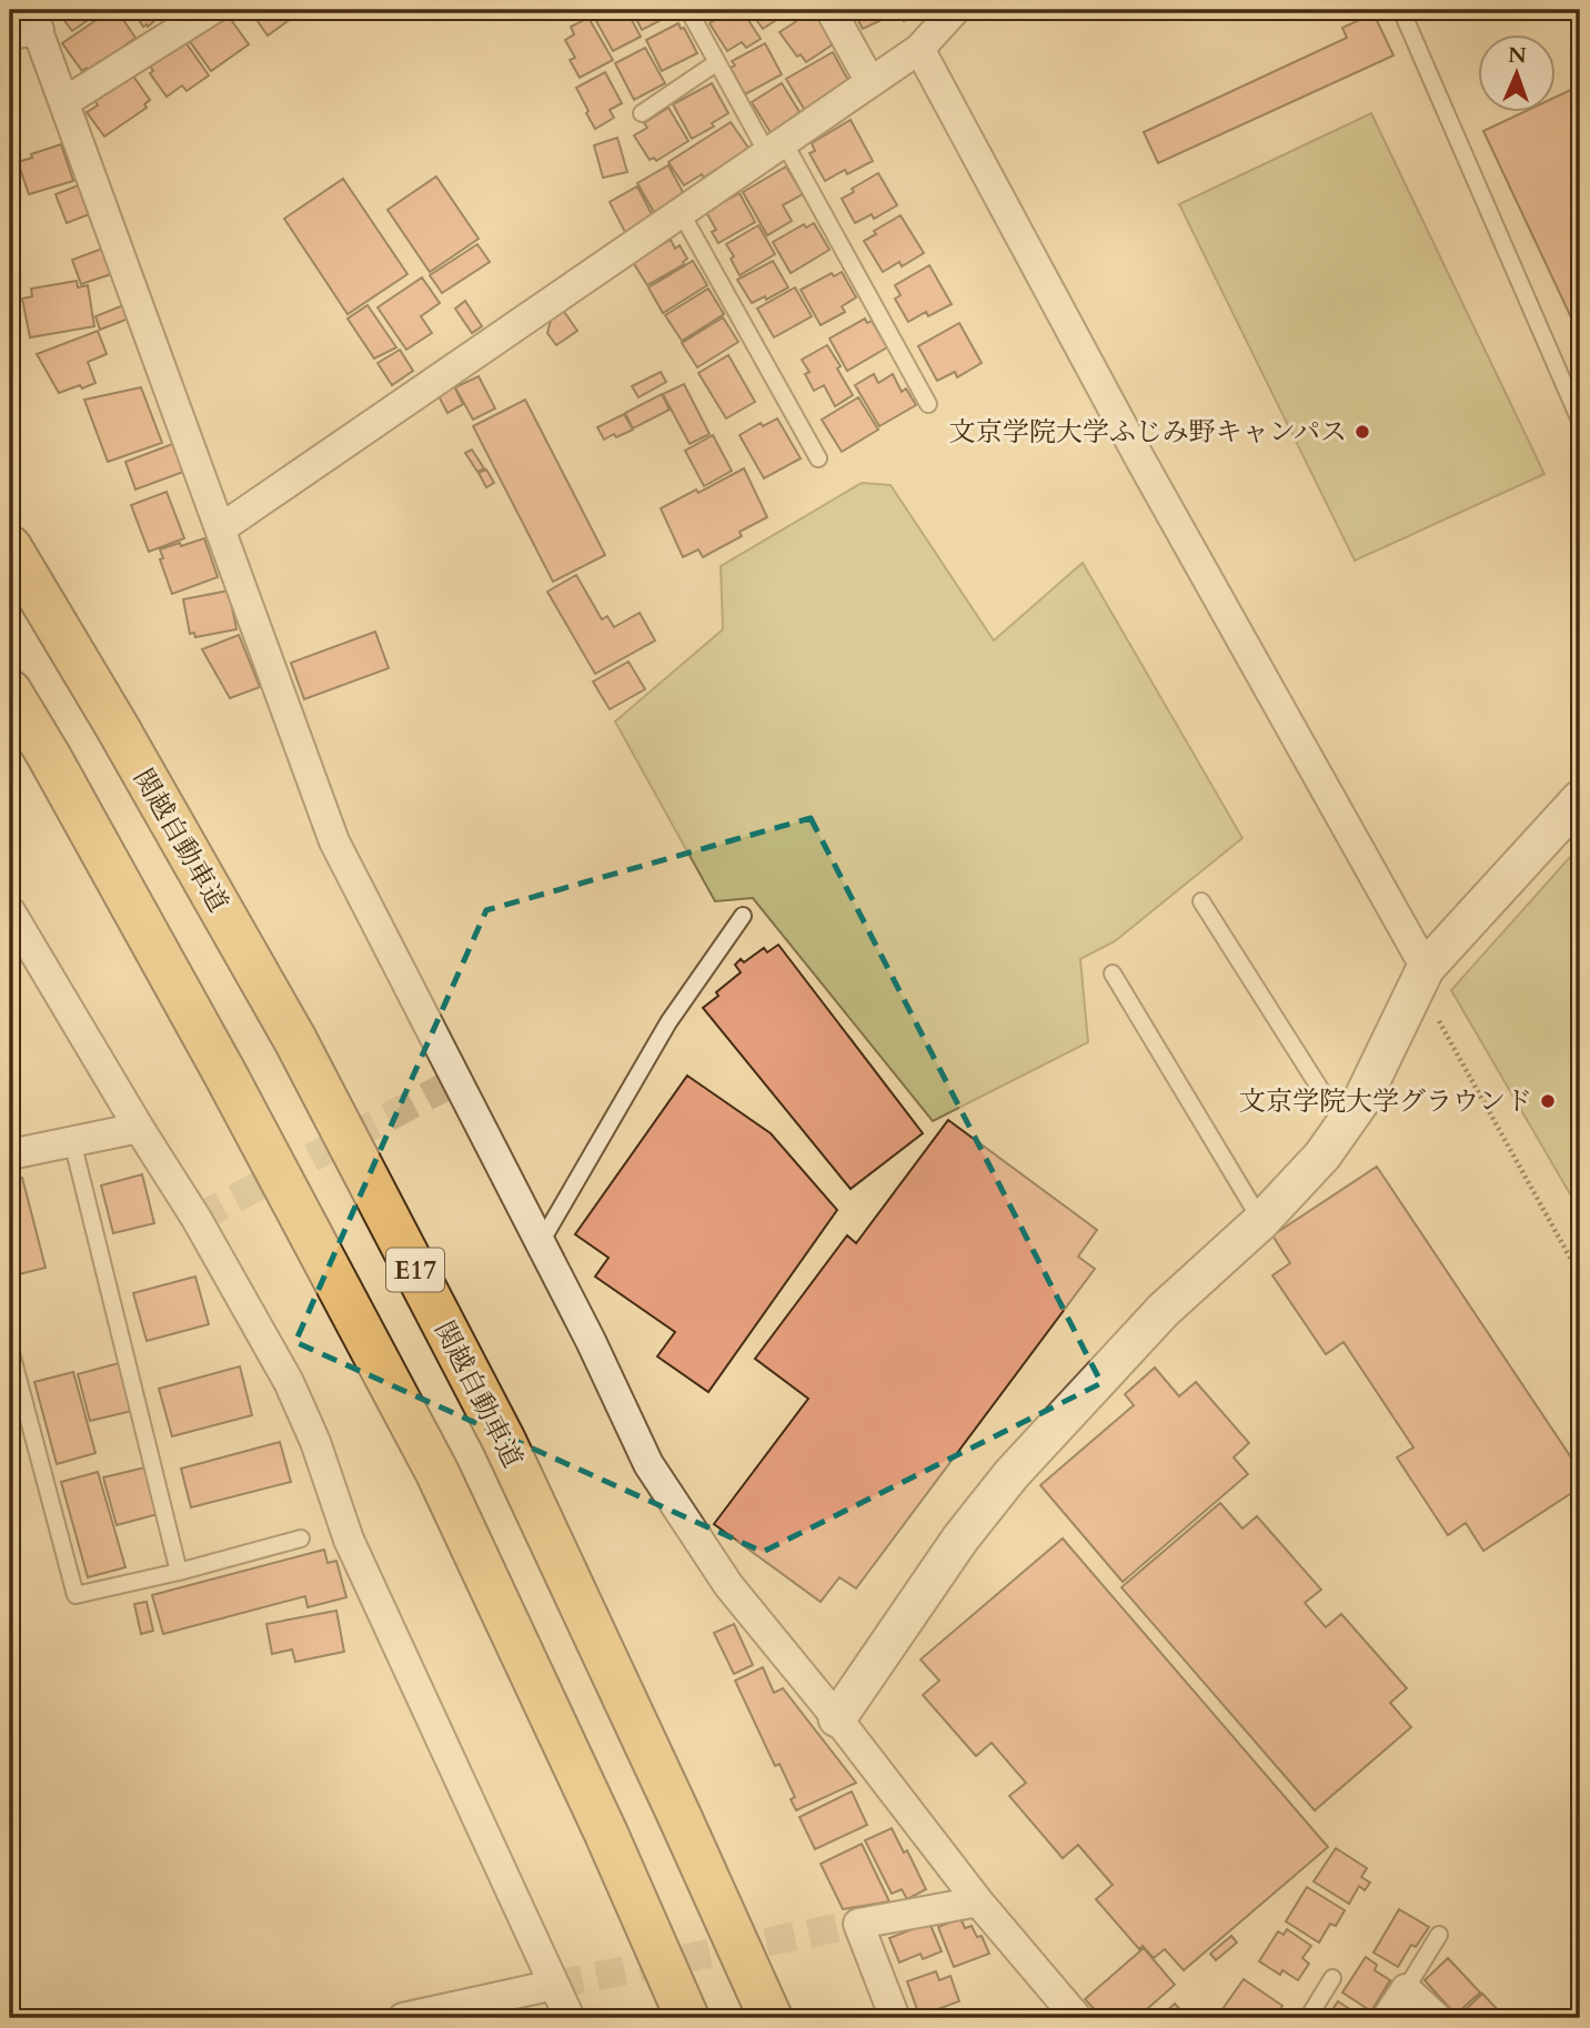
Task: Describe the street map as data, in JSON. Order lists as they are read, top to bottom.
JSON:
{
  "streets": {
    "highway": ["関越自動車道", "E17"]
  },
  "places": ["文京学院大学ふじみ野キャンパス", "文京学院大学グラウンド"],
  "north": "top"
}
